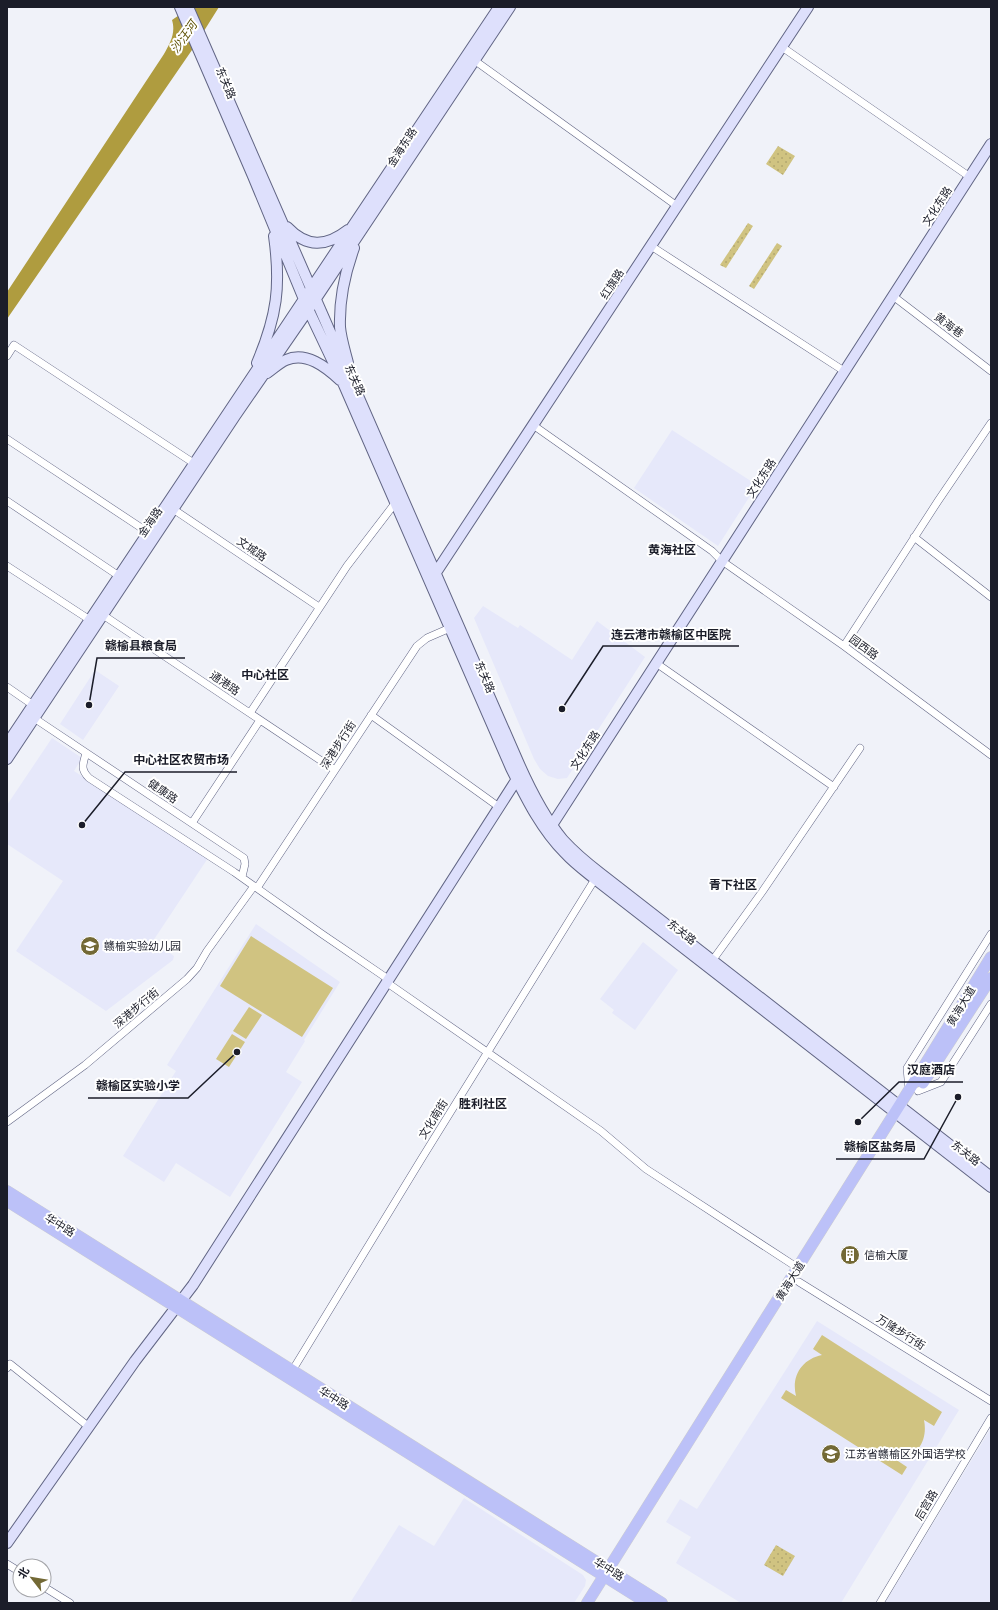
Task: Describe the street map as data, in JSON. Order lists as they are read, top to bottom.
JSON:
{
  "streets": {
    "main road": [
      "东关路",
      "金海东路",
      "文化东路",
      "红旗路",
      "金海路",
      "黄海大道",
      "华中路"
    ],
    "street": [
      "黄海巷",
      "文城路",
      "园西路",
      "通港路",
      "深港步行街",
      "健康路",
      "文化南街",
      "万隆步行街",
      "后宫路"
    ]
  },
  "crossings": [
    ["东关路", "金海东路"],
    ["东关路", "文化东路"],
    ["东关路", "红旗路"],
    ["东关路", "金海路"],
    ["东关路", "深港步行街"],
    ["东关路", "黄海大道"],
    ["东关路", "文化南街"],
    ["金海东路", "金海路"],
    ["文化东路", "黄海巷"],
    ["文化东路", "园西路"],
    ["红旗路", "园西路"],
    ["金海路", "文城路"],
    ["金海路", "通港路"],
    ["金海路", "健康路"],
    ["通港路", "深港步行街"],
    ["黄海大道", "华中路"],
    ["黄海大道", "万隆步行街"],
    ["文化南街", "华中路"]
  ],
  "districts": [
    "黄海社区",
    "中心社区",
    "青下社区",
    "胜利社区"
  ],
  "water": ["沙汪河"],
  "places": {
    "other": [
      "赣榆县粮食局",
      "连云港市赣榆区中医院",
      "中心社区农贸市场",
      "赣榆区实验小学",
      "赣榆区盐务局",
      "汉庭酒店"
    ],
    "school or university": ["赣榆实验幼儿园", "江苏省赣榆区外国语学校"],
    "building": ["信榆大厦"]
  },
  "north": "top left"
}
